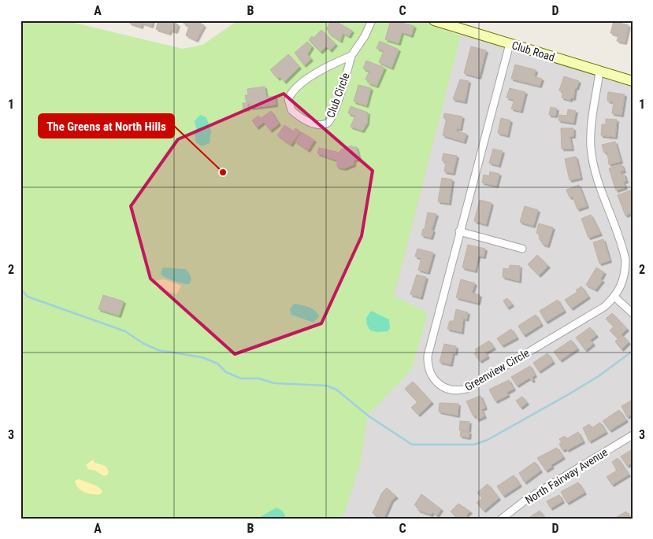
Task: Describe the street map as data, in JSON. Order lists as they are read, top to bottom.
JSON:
{
  "streets": {
    "street": [
      "Club Road",
      "Club Circle",
      "Greenview Circle",
      "North Fairway Avenue"
    ]
  },
  "crossings": [
    ["Club Road", "Greenview Circle"]
  ],
  "places": ["The Greens at North Hills"],
  "grid": {
    "columns": [
      "A",
      "B",
      "C",
      "D"
    ],
    "rows": ["1", "2", "3"]
  }
}
